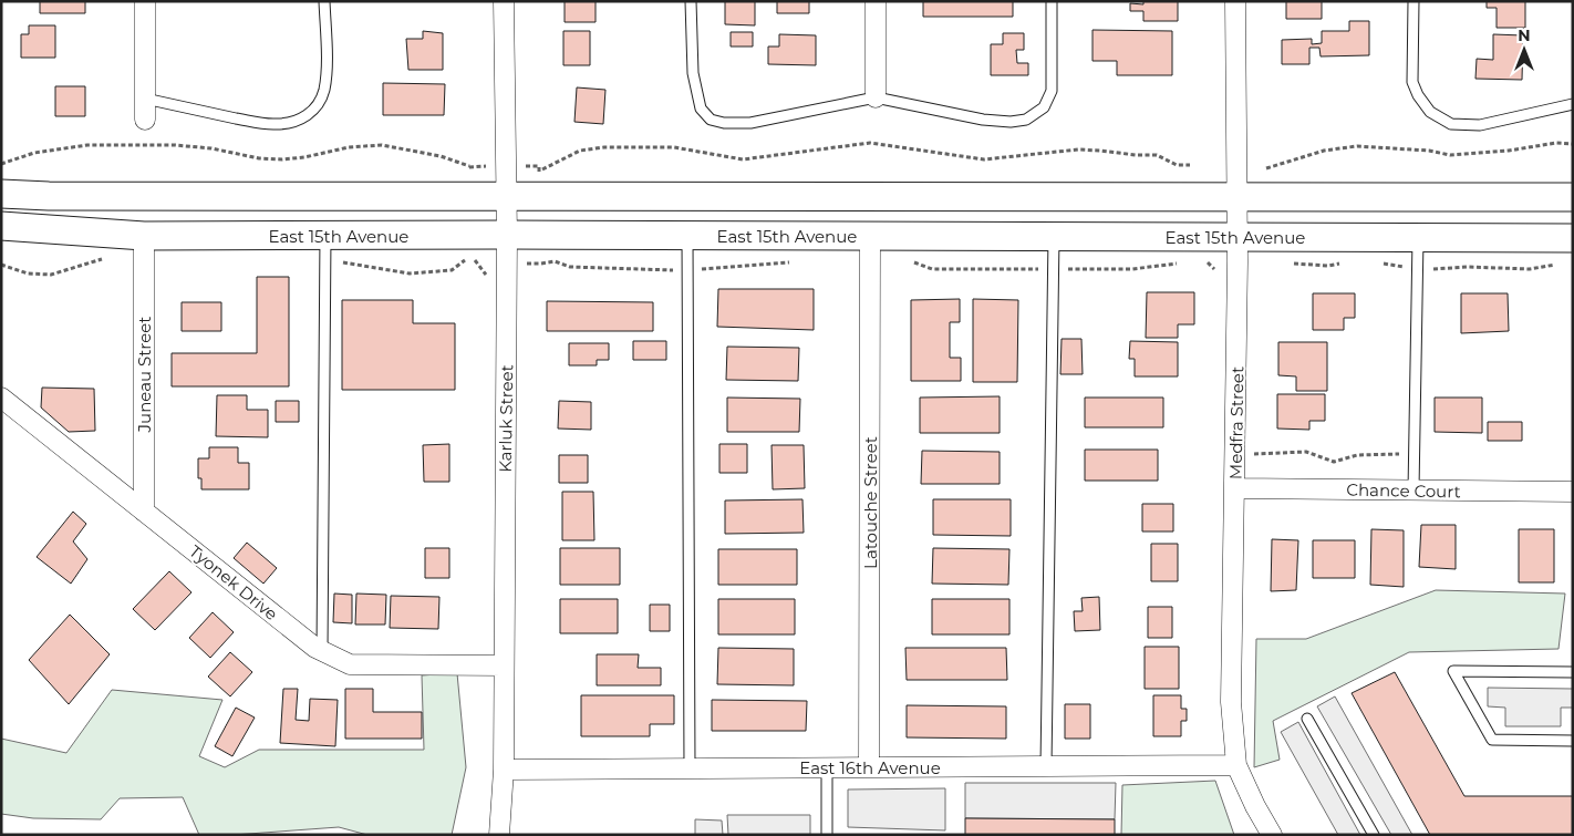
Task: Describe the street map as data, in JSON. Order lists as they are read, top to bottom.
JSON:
{
  "streets": {
    "main road": ["East 15th Avenue"],
    "street": [
      "Juneau Street",
      "Karluk Street",
      "Medfra Street",
      "Chance Court",
      "Latouche Street",
      "Tyonek Drive",
      "East 16th Avenue"
    ]
  },
  "crossings": [
    ["East 15th Avenue", "Juneau Street"],
    ["East 15th Avenue", "Karluk Street"],
    ["East 15th Avenue", "Medfra Street"],
    ["East 15th Avenue", "Latouche Street"],
    ["Juneau Street", "Tyonek Drive"],
    ["Karluk Street", "Tyonek Drive"],
    ["Karluk Street", "East 16th Avenue"],
    ["Medfra Street", "Chance Court"],
    ["Medfra Street", "East 16th Avenue"],
    ["Latouche Street", "East 16th Avenue"]
  ],
  "north": "top"
}
